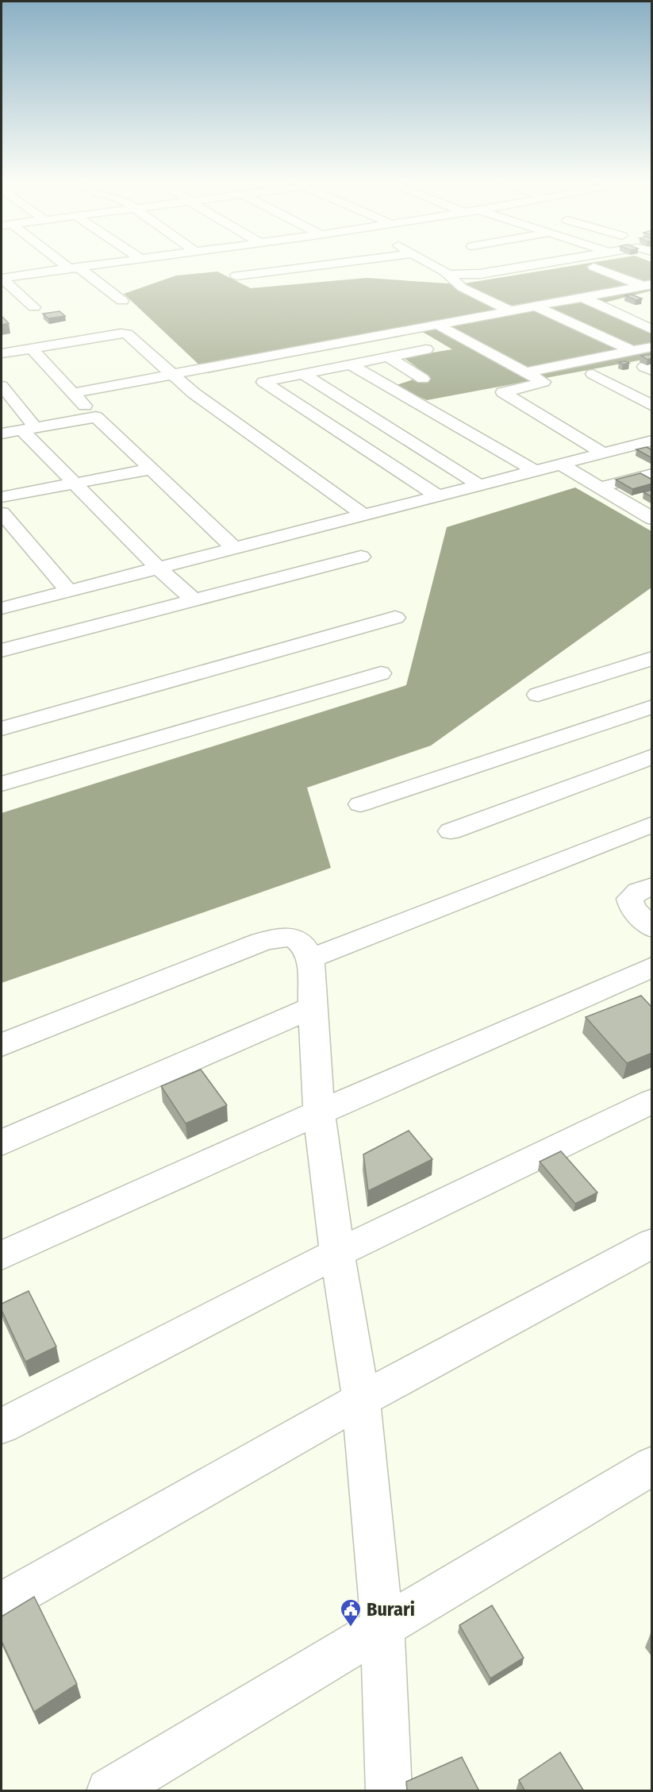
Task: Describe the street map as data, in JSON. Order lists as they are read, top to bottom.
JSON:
{
  "places": {
    "public building": ["Burari"]
  }
}
